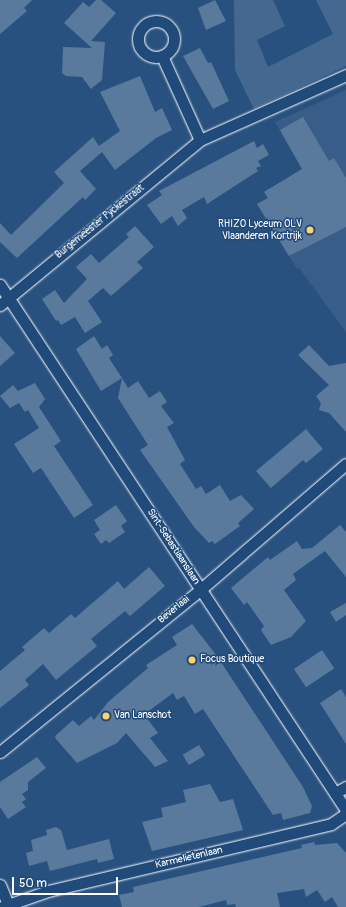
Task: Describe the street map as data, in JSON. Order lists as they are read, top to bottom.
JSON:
{
  "streets": {
    "street": [
      "Burgemeester Pyckestraat",
      "Sint-Sebastiaanslaan",
      "Beverlaai",
      "Karmelietenlaan"
    ]
  },
  "crossings": [
    ["Burgemeester Pyckestraat", "Sint-Sebastiaanslaan"],
    ["Sint-Sebastiaanslaan", "Beverlaai"]
  ],
  "places": ["RHIZO Lyceum OLV Vlaanderen Kortrijk", "Focus Boutique", "Van Lanschot"],
  "scale_bar": "50 m"
}
